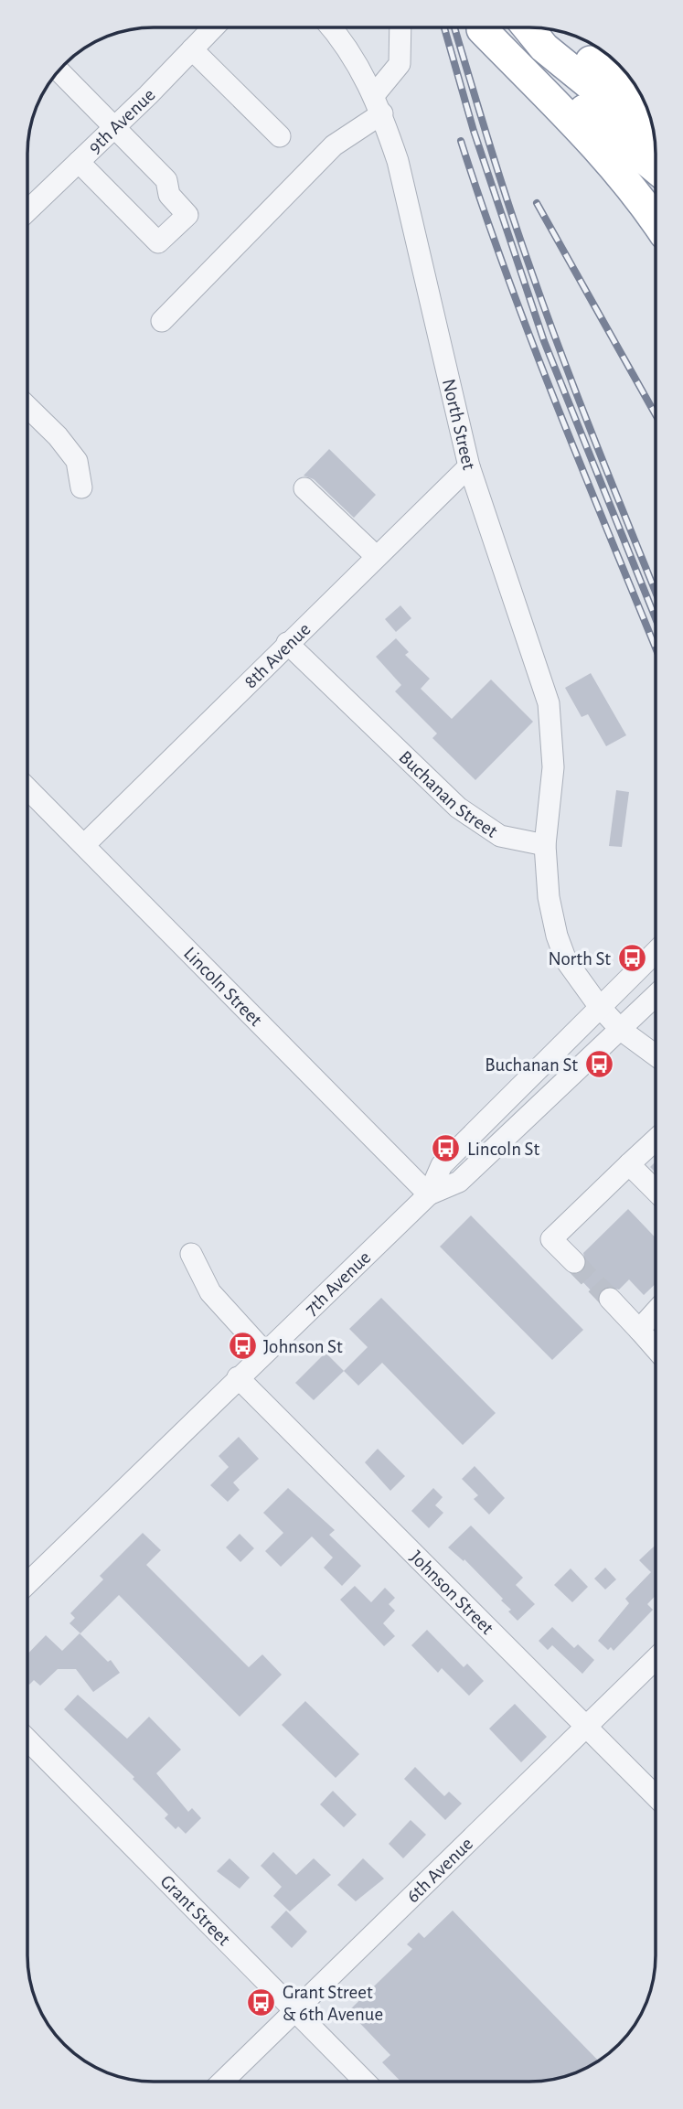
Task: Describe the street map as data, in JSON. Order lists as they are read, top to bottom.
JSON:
{
  "streets": {
    "street": [
      "9th Avenue",
      "North Street",
      "8th Avenue",
      "Buchanan Street",
      "Lincoln Street",
      "7th Avenue",
      "Johnson Street",
      "6th Avenue",
      "Grant Street"
    ]
  },
  "crossings": [
    ["North Street", "8th Avenue"],
    ["North Street", "Buchanan Street"],
    ["8th Avenue", "Buchanan Street"],
    ["8th Avenue", "Lincoln Street"],
    ["Lincoln Street", "7th Avenue"],
    ["7th Avenue", "Johnson Street"],
    ["Johnson Street", "6th Avenue"],
    ["6th Avenue", "Grant Street"]
  ],
  "places": {
    "bus stop": [
      "North St",
      "Buchanan St",
      "Lincoln St",
      "Johnson St",
      "Grant Street & 6th Avenue"
    ]
  }
}
